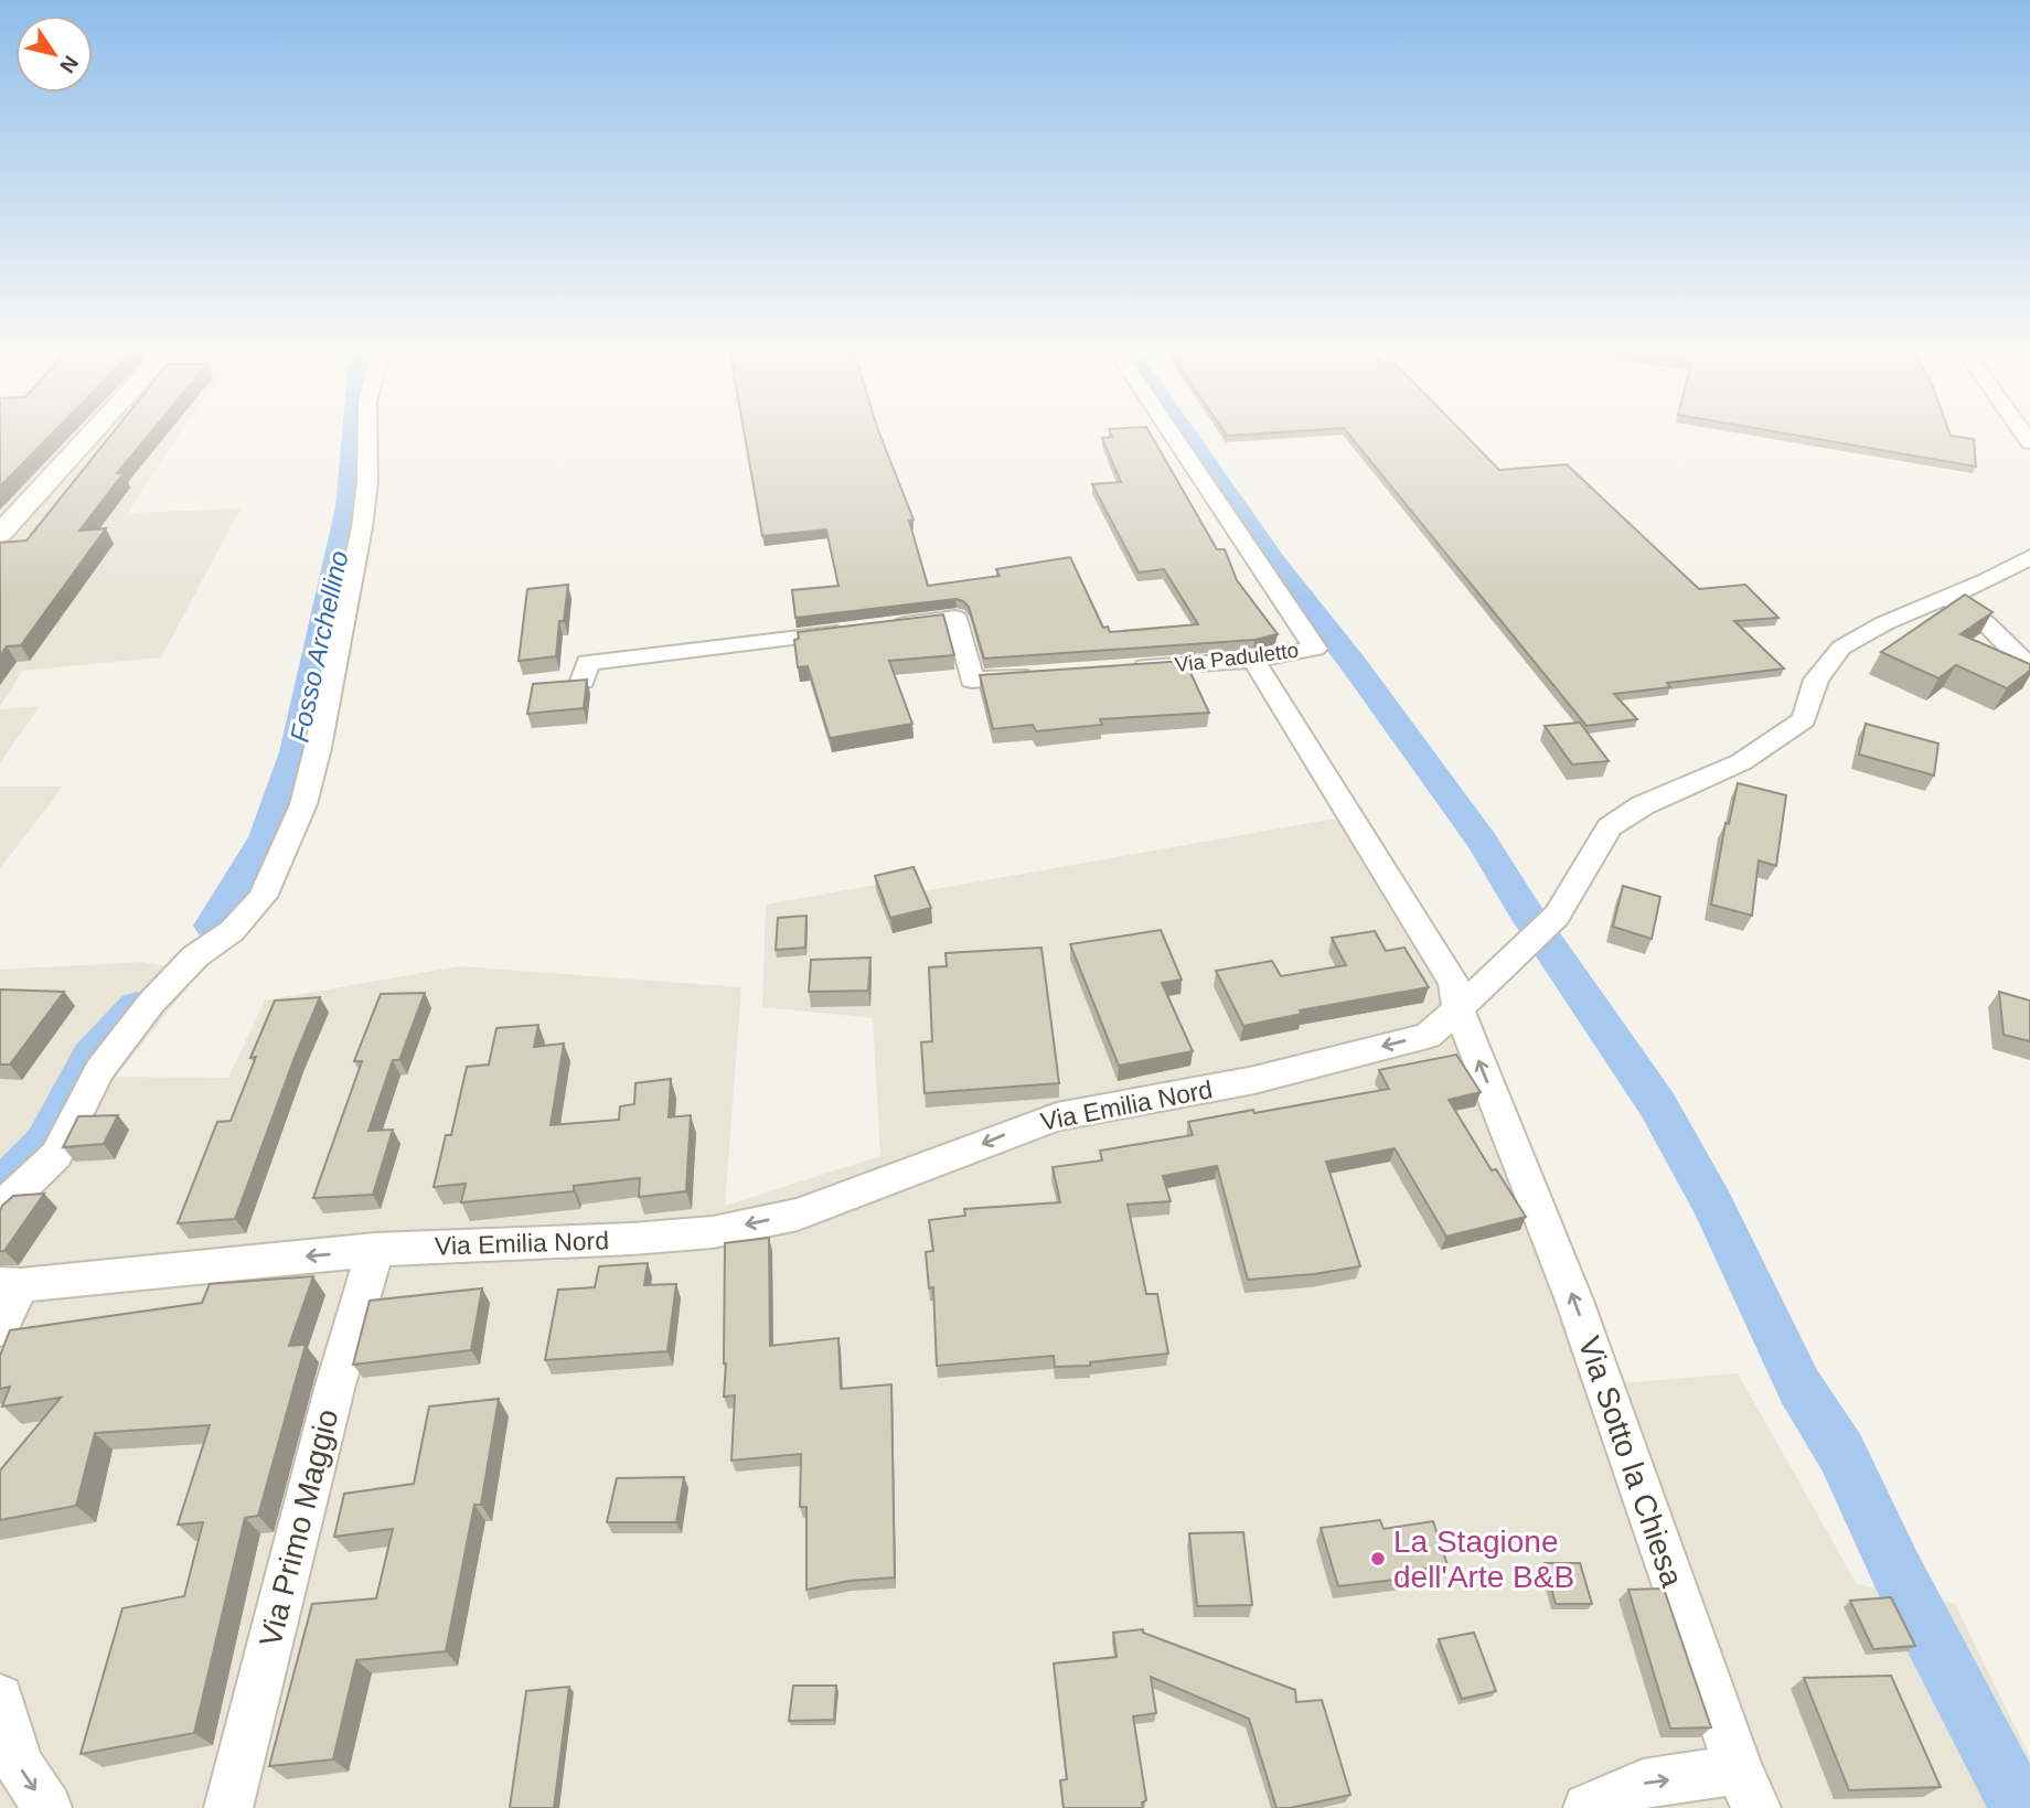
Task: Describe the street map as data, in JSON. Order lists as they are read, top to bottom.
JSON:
{
  "streets": {
    "street": [
      "Via Paduletto",
      "Via Emilia Nord",
      "Via Sotto la Chiesa",
      "Via Primo Maggio"
    ]
  },
  "crossings": [
    ["Via Paduletto", "Via Sotto la Chiesa"],
    ["Via Emilia Nord", "Via Sotto la Chiesa"],
    ["Via Emilia Nord", "Via Primo Maggio"]
  ],
  "one_way": ["Via Emilia Nord", "Via Sotto la Chiesa"],
  "water": ["Fosso Archellino"],
  "places": ["La Stagione dell'Arte B&B"],
  "north": "bottom right"
}
